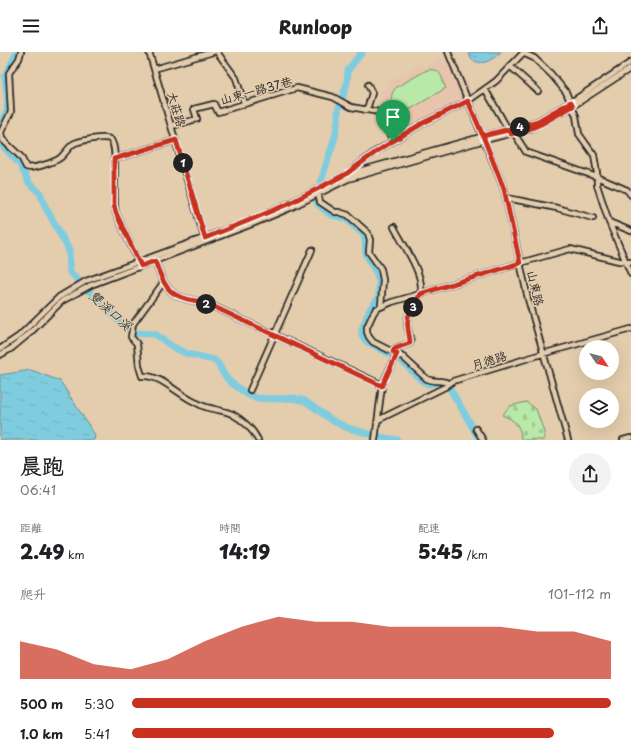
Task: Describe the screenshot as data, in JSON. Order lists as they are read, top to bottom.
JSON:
{
  "streets": {
    "street": [
      "山東一路37巷",
      "大莊路",
      "山東路",
      "月德路"
    ]
  },
  "crossings": [
    ["山東一路37巷", "大莊路"],
    ["山東路", "月德路"]
  ],
  "water": ["雙溪口溪"],
  "north": "bottom right",
  "page": {
    "header": "Runloop",
    "pins": [
      "4",
      "1",
      "2",
      "3"
    ],
    "heading": ["晨跑", "06:41"],
    "stats": [
      ["距離", "2.49 km"],
      ["時間", "14:19"],
      ["配速", "5:45 /km"]
    ],
    "chart": ["爬升", "101–112 m"],
    "list": [
      {
        "name": "500 m",
        "note": "5:30"
      },
      {
        "name": "1.0 km",
        "note": "5:41"
      }
    ]
  }
}
